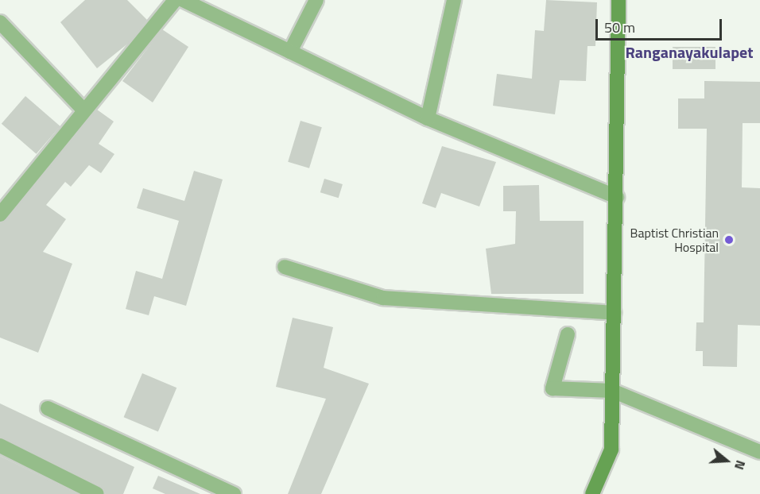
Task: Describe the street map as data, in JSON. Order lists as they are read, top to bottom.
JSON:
{
  "districts": ["Ranganayakulapet"],
  "places": ["Baptist Christian Hospital"],
  "scale_bar": "50 m",
  "north": "right"
}
